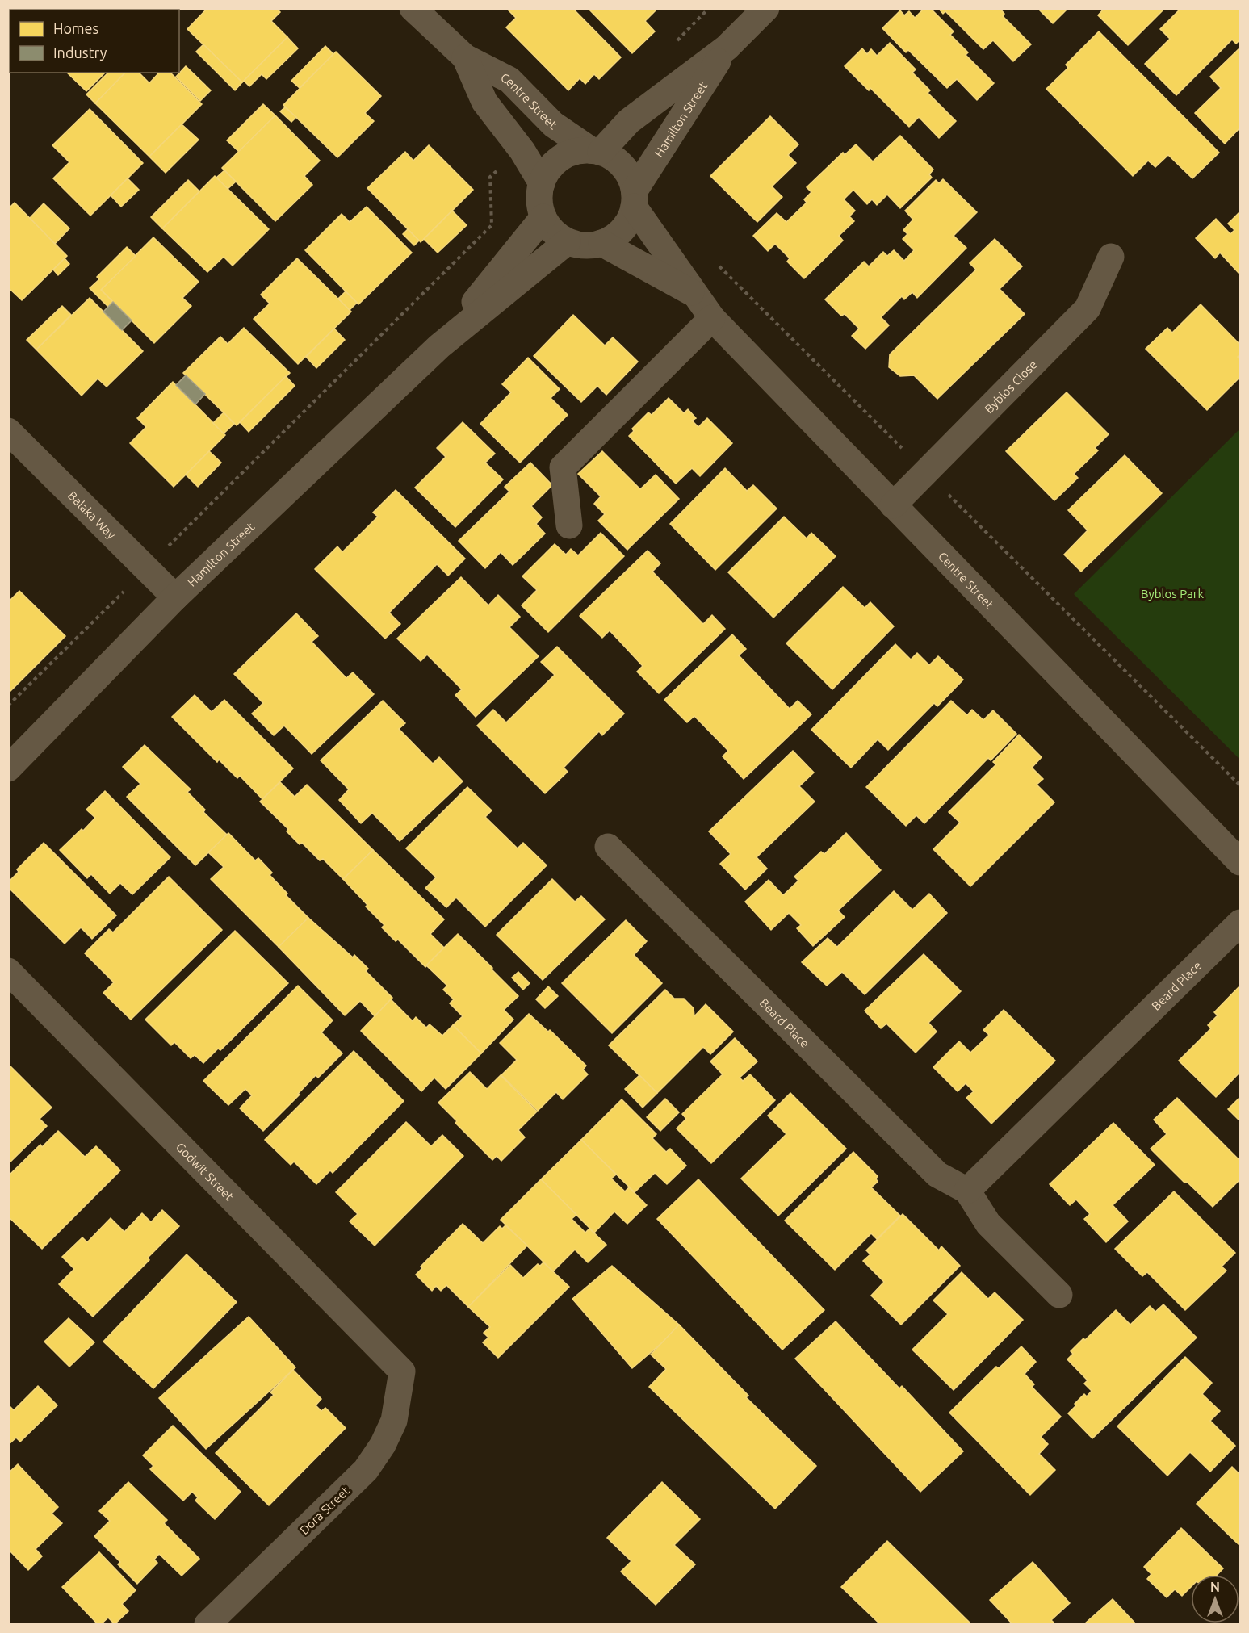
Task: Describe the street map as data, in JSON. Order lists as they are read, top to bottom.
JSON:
{
  "streets": {
    "street": [
      "Centre Street",
      "Hamilton Street",
      "Byblos Close",
      "Balaka Way",
      "Beard Place",
      "Godwit Street",
      "Dora Street"
    ]
  },
  "crossings": [
    ["Centre Street", "Hamilton Street"],
    ["Centre Street", "Byblos Close"],
    ["Hamilton Street", "Balaka Way"],
    ["Godwit Street", "Dora Street"]
  ],
  "parks": ["Byblos Park"],
  "legend": ["Homes", "Industry"],
  "north": "top"
}
